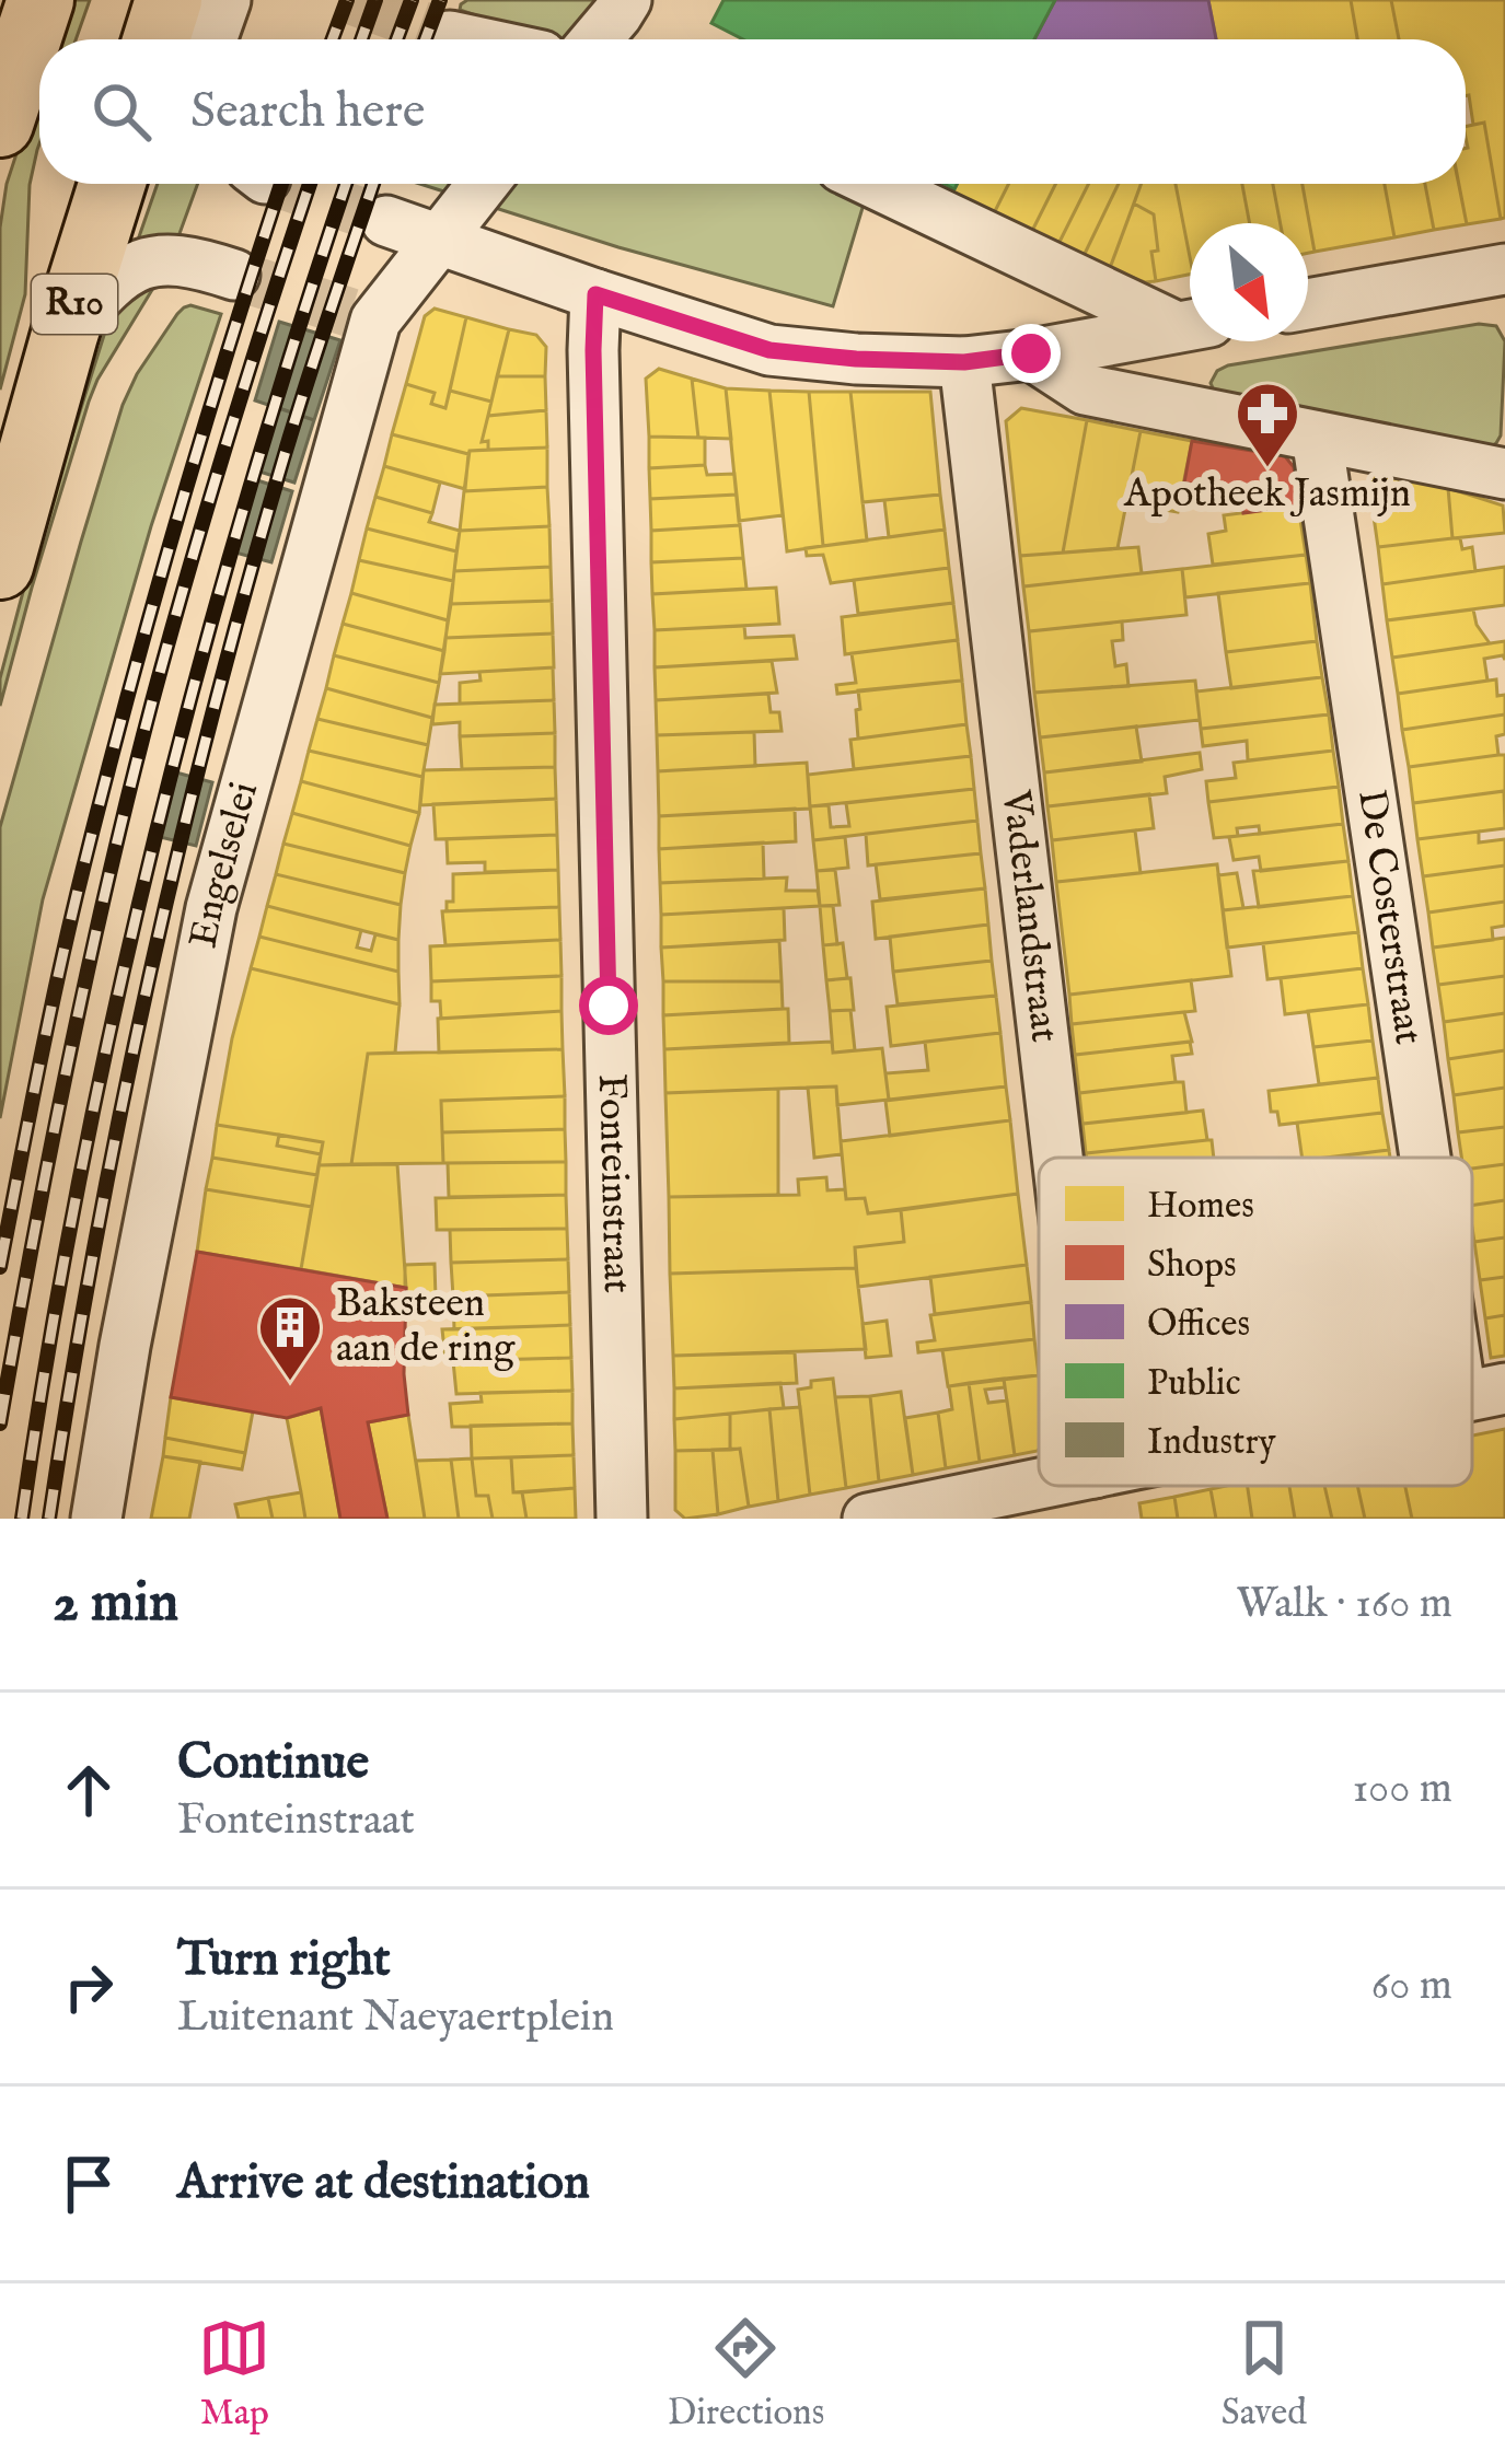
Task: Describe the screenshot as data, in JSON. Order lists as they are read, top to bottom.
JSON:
{
  "streets": {
    "main road": ["R10"],
    "street": [
      "Engelselei",
      "Vaderlandstraat",
      "De Costerstraat",
      "Fonteinstraat"
    ]
  },
  "places": {
    "pharmacy": ["Apotheek Jasmijn"],
    "building": ["Baksteen aan de ring"]
  },
  "legend": [
    "Homes",
    "Shops",
    "Offices",
    "Public",
    "Industry"
  ],
  "north": "bottom right",
  "page": {
    "search": "Search here",
    "heading": ["2 min", "Walk · 160 m"],
    "list": [
      ["Continue", "Fonteinstraat", "100 m"],
      ["Turn right", "Luitenant Naeyaertplein", "60 m"],
      "Arrive at destination"
    ],
    "nav": ["Map", "Directions", "Saved"]
  }
}
